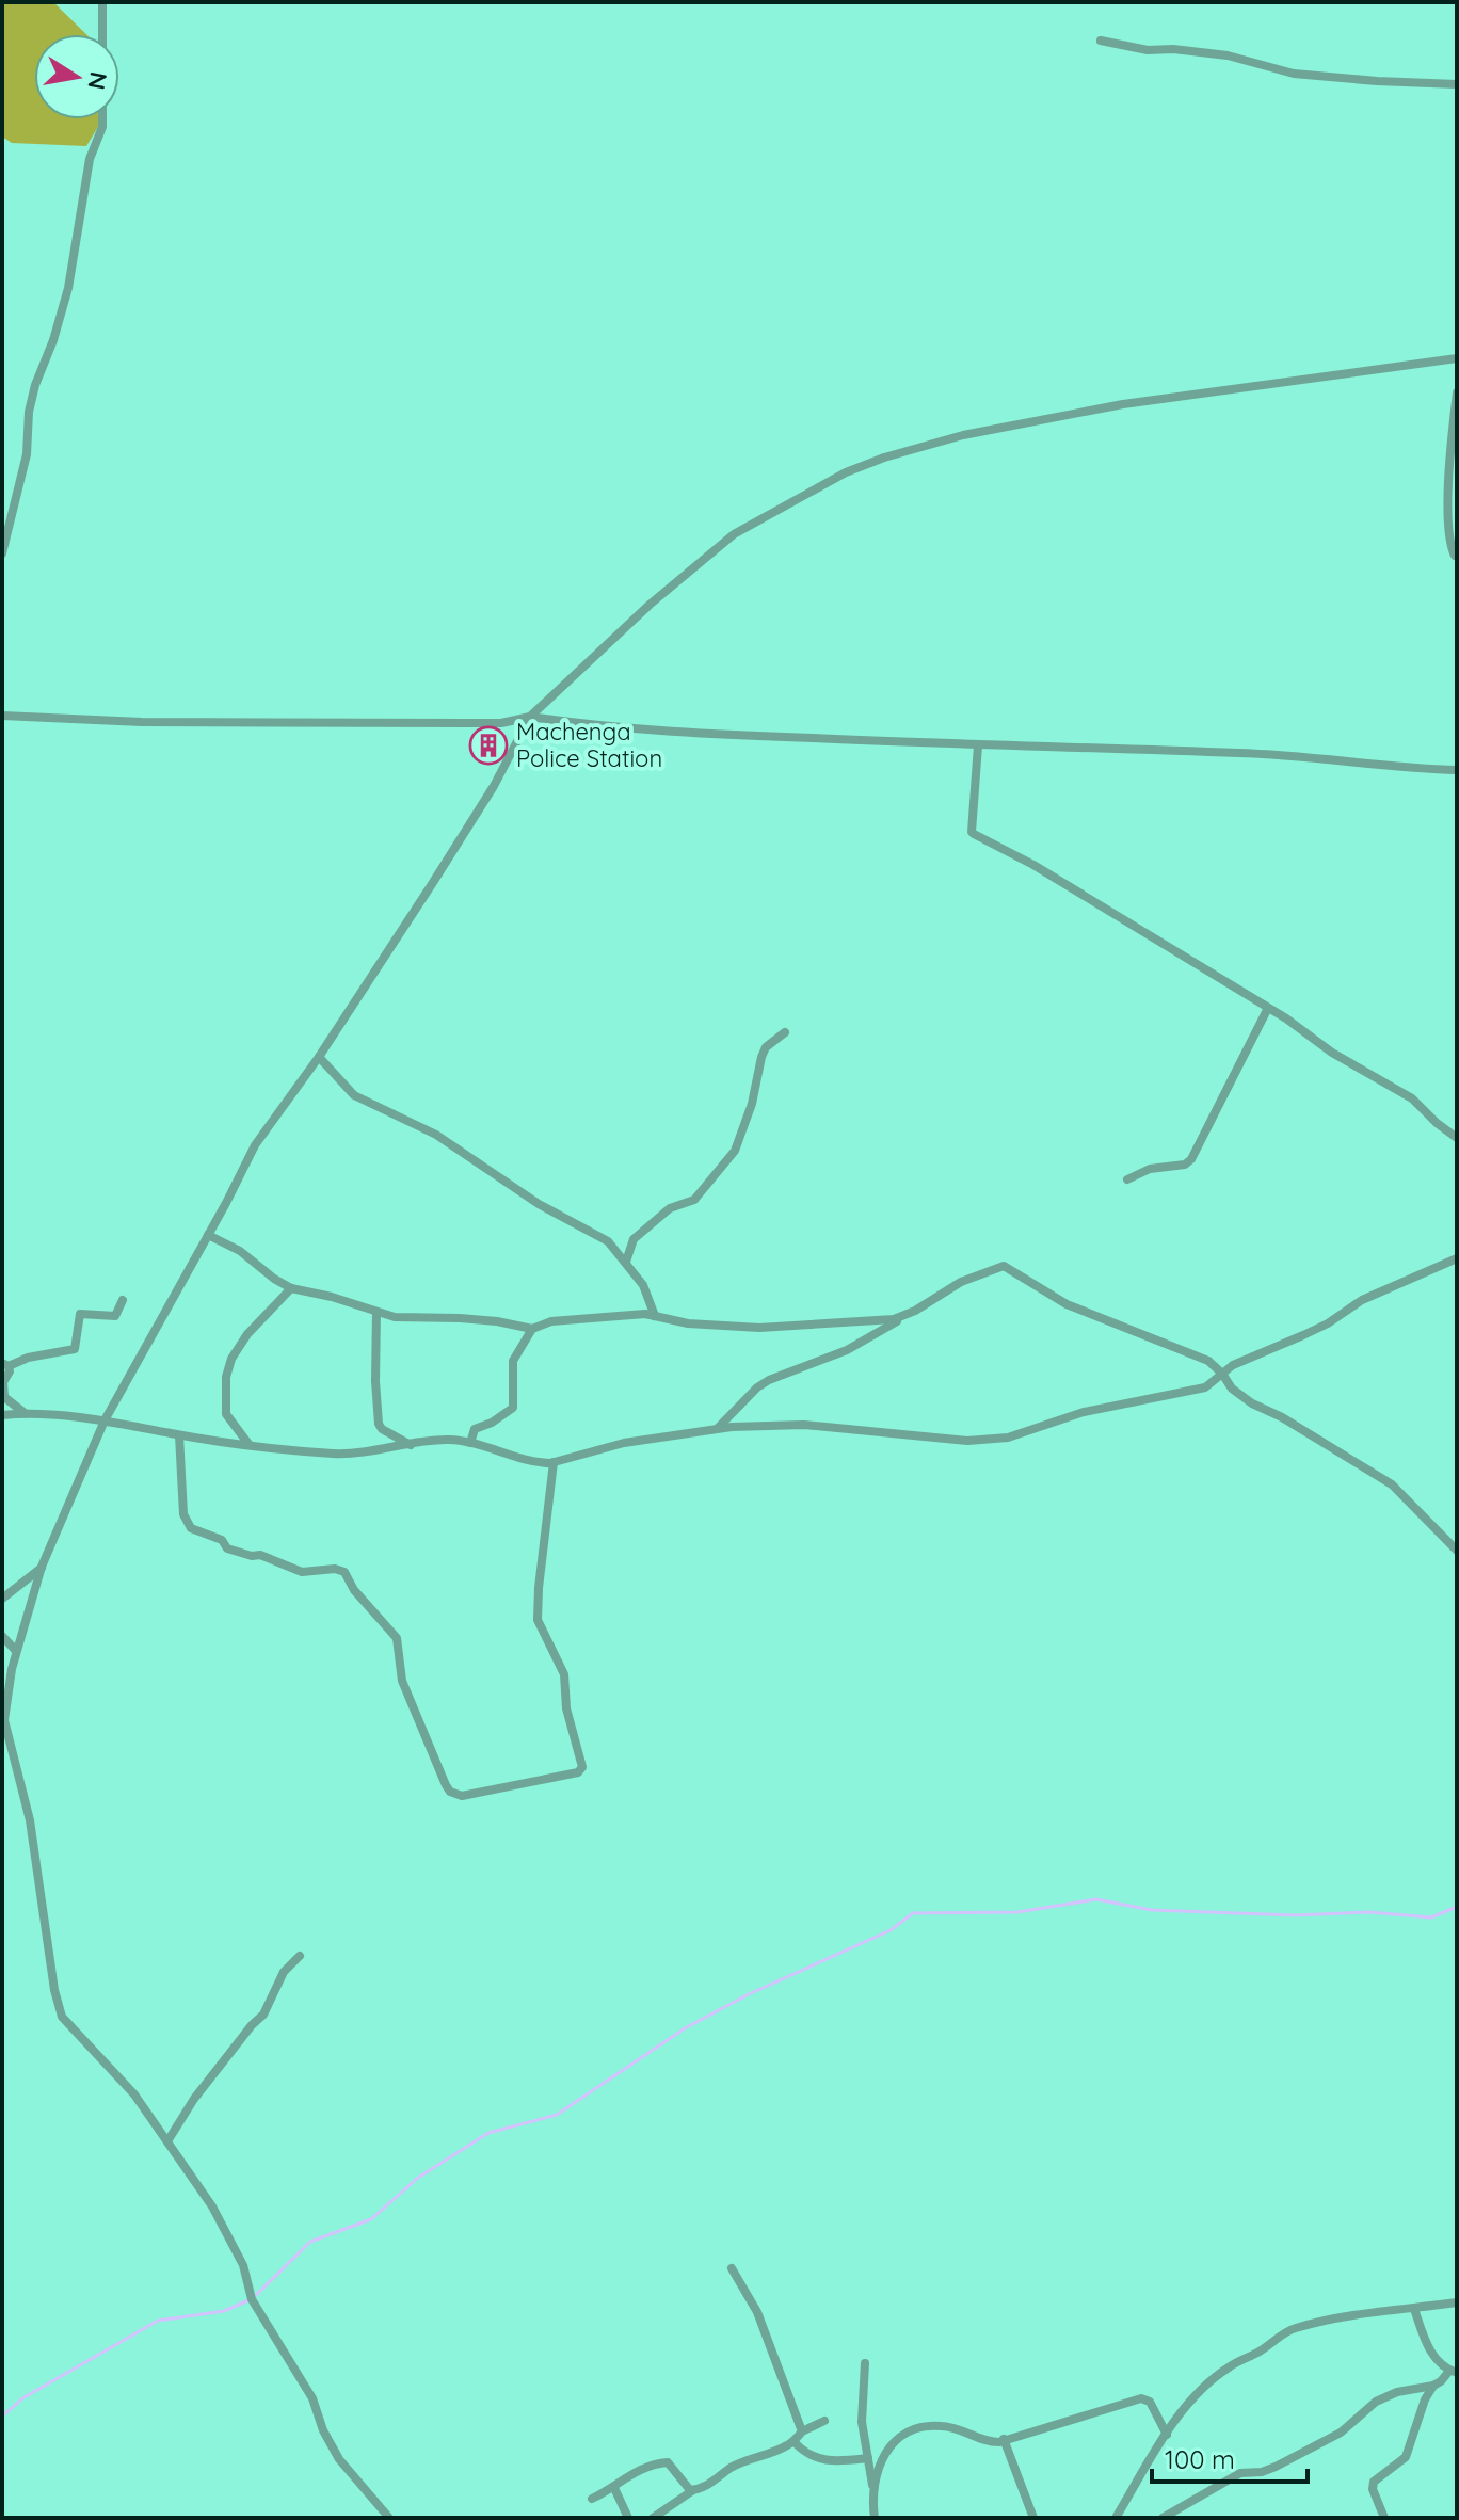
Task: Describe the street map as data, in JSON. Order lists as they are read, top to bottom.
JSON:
{
  "places": {
    "building": ["Machenga Police Station"]
  },
  "scale_bar": "100 m",
  "north": "right"
}
